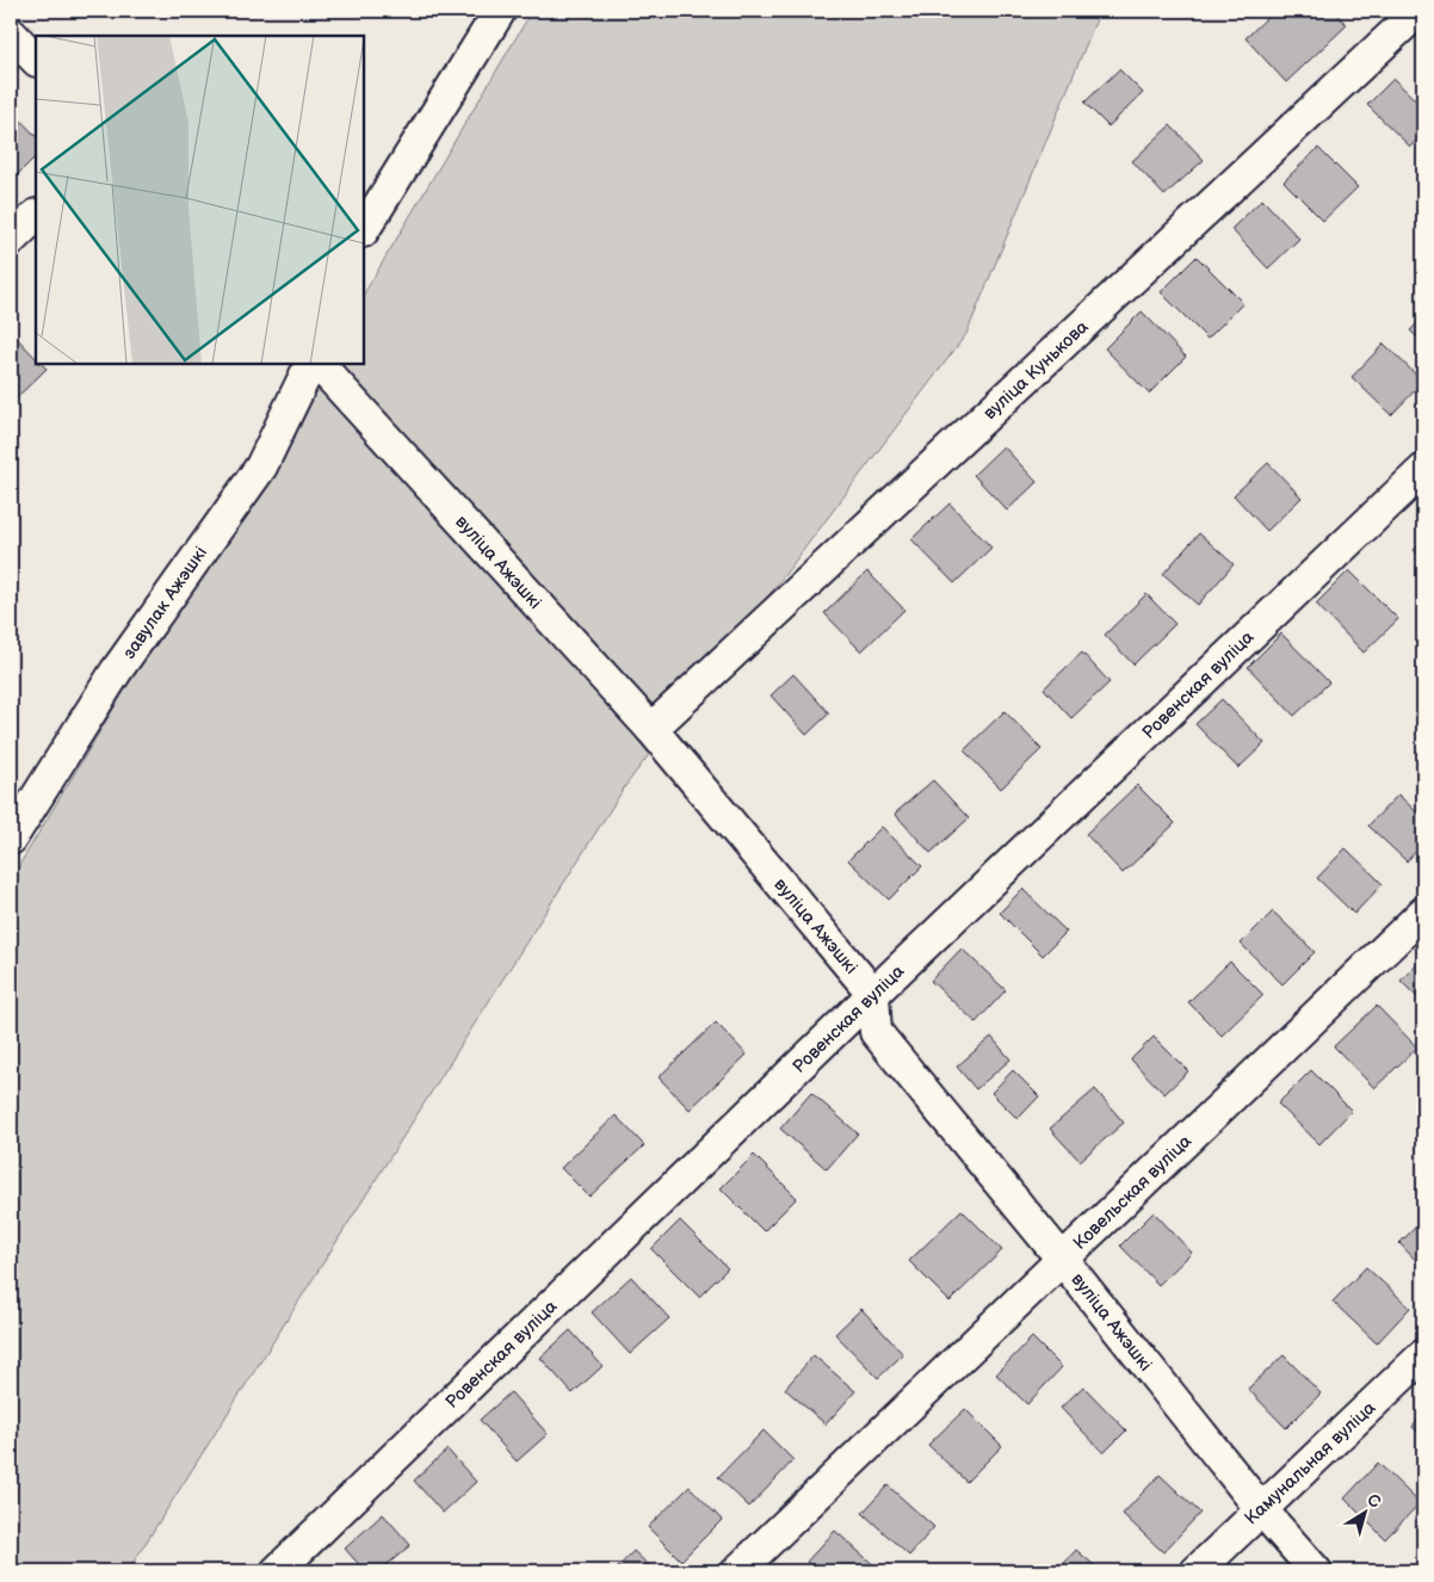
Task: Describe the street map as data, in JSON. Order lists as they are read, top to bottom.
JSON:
{
  "streets": {
    "street": [
      "вуліца Кунькова",
      "вуліца Ажэшкі",
      "завулак Ажэшкі",
      "Ровенская вуліца",
      "Ковельская вуліца",
      "Камунальная вуліца"
    ]
  },
  "crossings": [
    ["вуліца Кунькова", "вуліца Ажэшкі"],
    ["вуліца Ажэшкі", "Ровенская вуліца"],
    ["вуліца Ажэшкі", "Ковельская вуліца"],
    ["вуліца Ажэшкі", "Камунальная вуліца"]
  ],
  "north": "top right"
}
